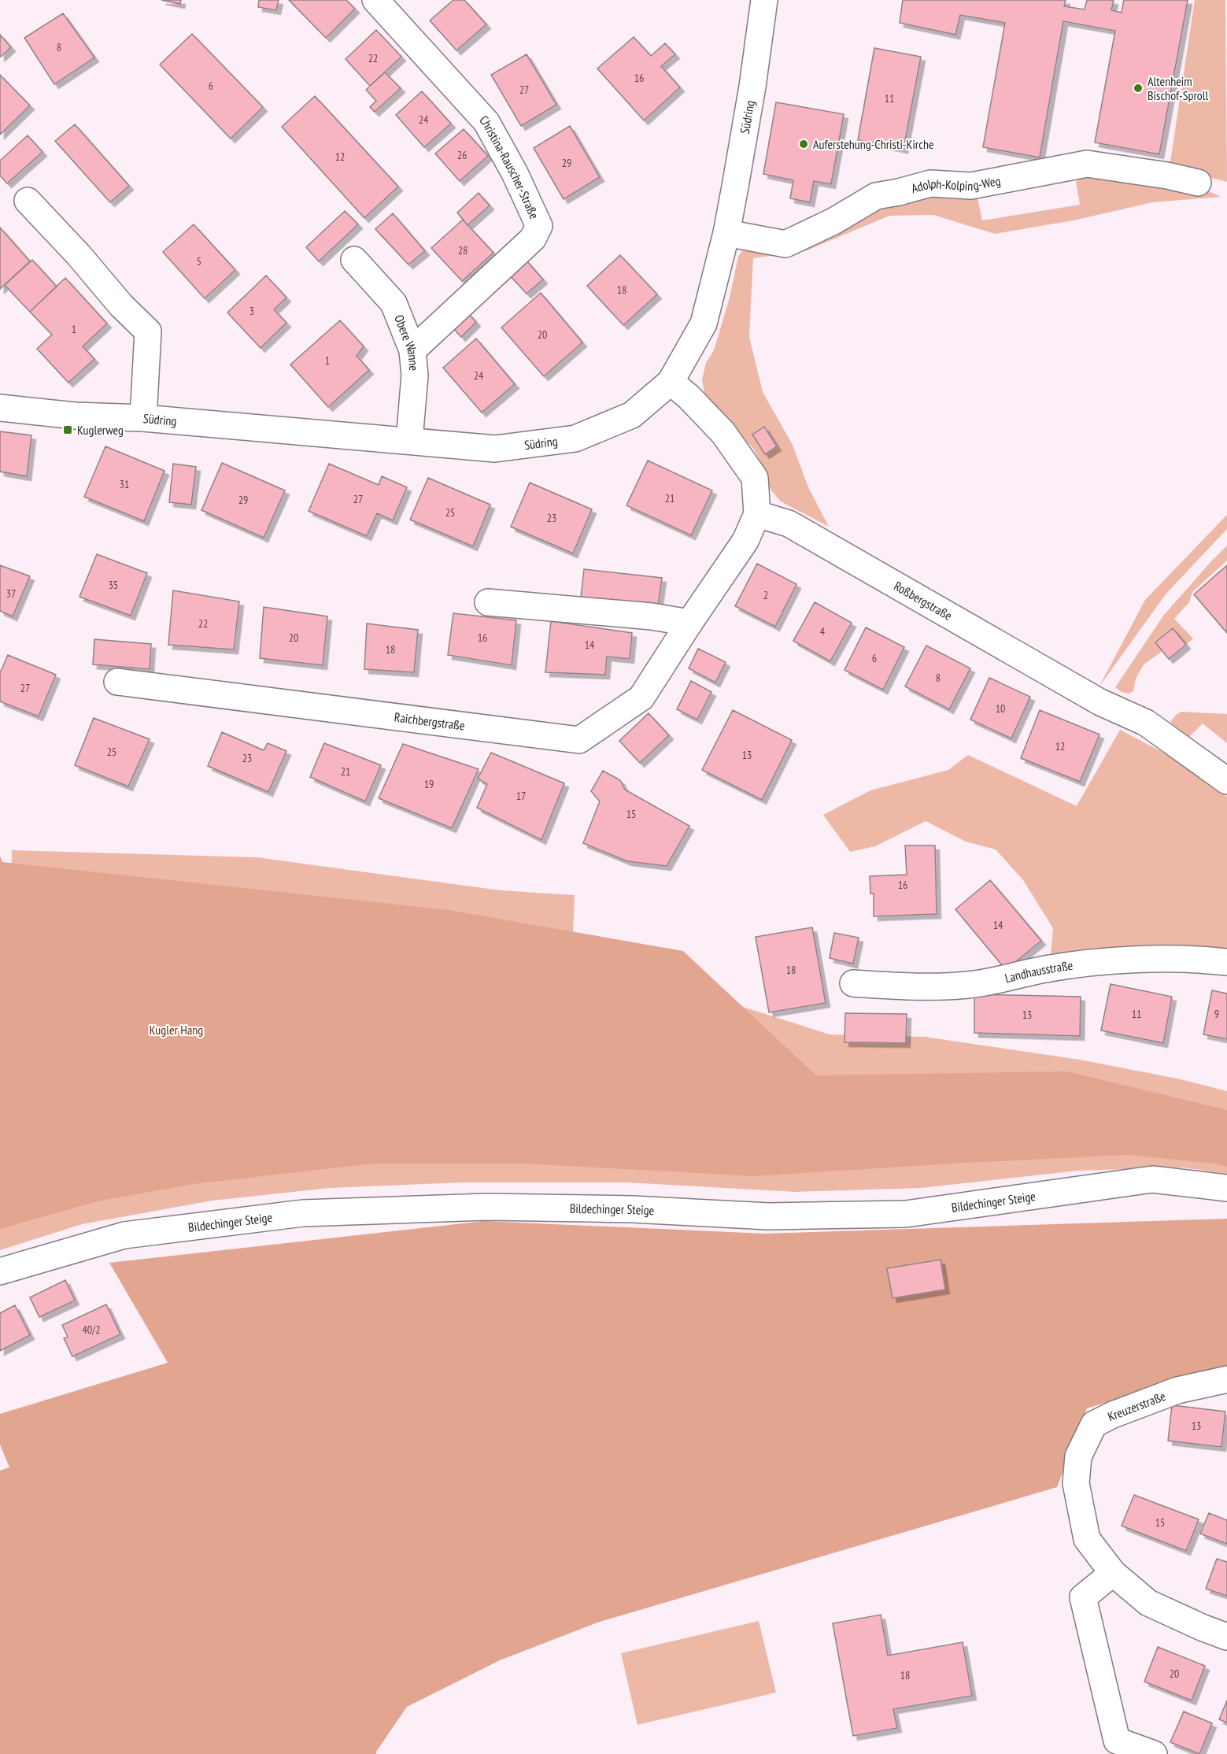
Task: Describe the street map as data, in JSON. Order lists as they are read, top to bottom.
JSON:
{
  "streets": {
    "street": [
      "Südring",
      "Christina-Rauscher-Straße",
      "Adolph-Kolping-Weg",
      "Obere Wanne",
      "Roßbergstraße",
      "Raichbergstraße",
      "Landhausstraße",
      "Bildechinger Steige",
      "Kreuzerstraße"
    ]
  },
  "crossings": [
    ["Südring", "Adolph-Kolping-Weg"],
    ["Südring", "Obere Wanne"],
    ["Christina-Rauscher-Straße", "Obere Wanne"],
    ["Roßbergstraße", "Raichbergstraße"]
  ],
  "parks": ["Kugler Hang"],
  "places": {
    "other": ["Altenheim Bischof-Sproll", "Auferstehung-Christi-Kirche"],
    "transit": ["Kuglerweg"]
  },
  "house_numbers": [
    "8",
    "22",
    "16",
    "6",
    "27",
    "11",
    "24",
    "26",
    "12",
    "29",
    "28",
    "5",
    "18",
    "3",
    "1",
    "20",
    "1",
    "24",
    "31",
    "21",
    "27",
    "29",
    "25",
    "23",
    "35",
    "37",
    "2",
    "22",
    "4",
    "20",
    "16",
    "14",
    "18",
    "6",
    "8",
    "27",
    "10",
    "12",
    "25",
    "13",
    "23",
    "21",
    "19",
    "17",
    "15",
    "16",
    "14",
    "18",
    "11",
    "9",
    "13",
    "40/2",
    "13",
    "15",
    "20",
    "18"
  ]
}
